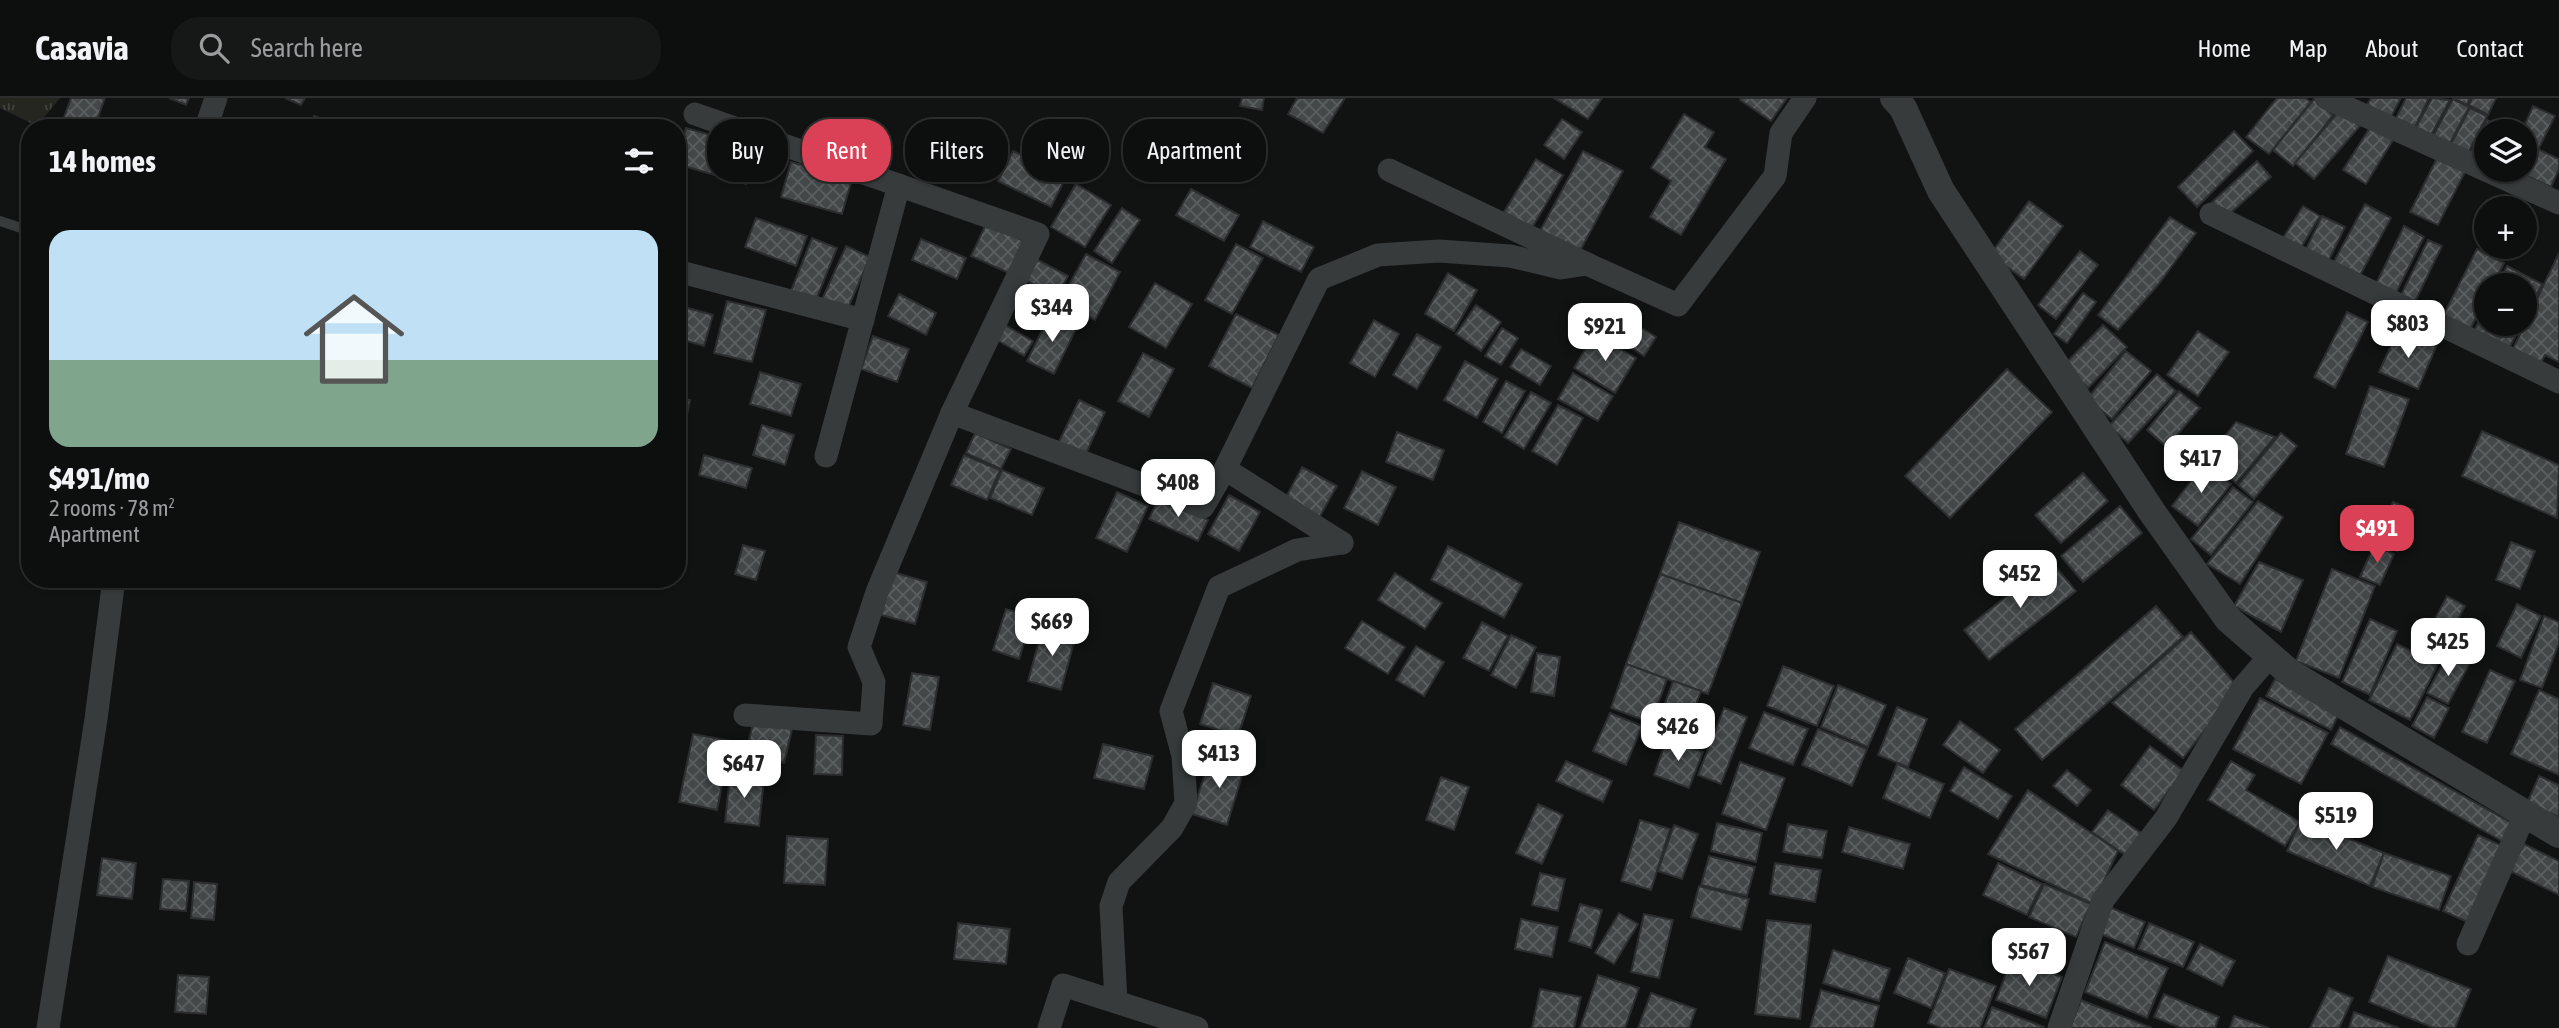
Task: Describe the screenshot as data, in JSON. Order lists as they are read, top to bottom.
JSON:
{
  "page": {
    "header": "Casavia",
    "search": "Search here",
    "nav": [
      "Home",
      "Map",
      "About",
      "Contact"
    ],
    "map_buttons": ["+", "−"],
    "chip": [
      "Buy",
      "Rent",
      "Filters",
      "New",
      "Apartment"
    ],
    "heading": "14 homes",
    "list": [
      {
        "name": "$491/mo",
        "note": "2 rooms · 78 m² · Apartment"
      }
    ],
    "price": [
      "$344",
      "$803",
      "$921",
      "$417",
      "$408",
      "$491",
      "$452",
      "$669",
      "$425",
      "$426",
      "$413",
      "$647",
      "$519",
      "$567"
    ]
  }
}
